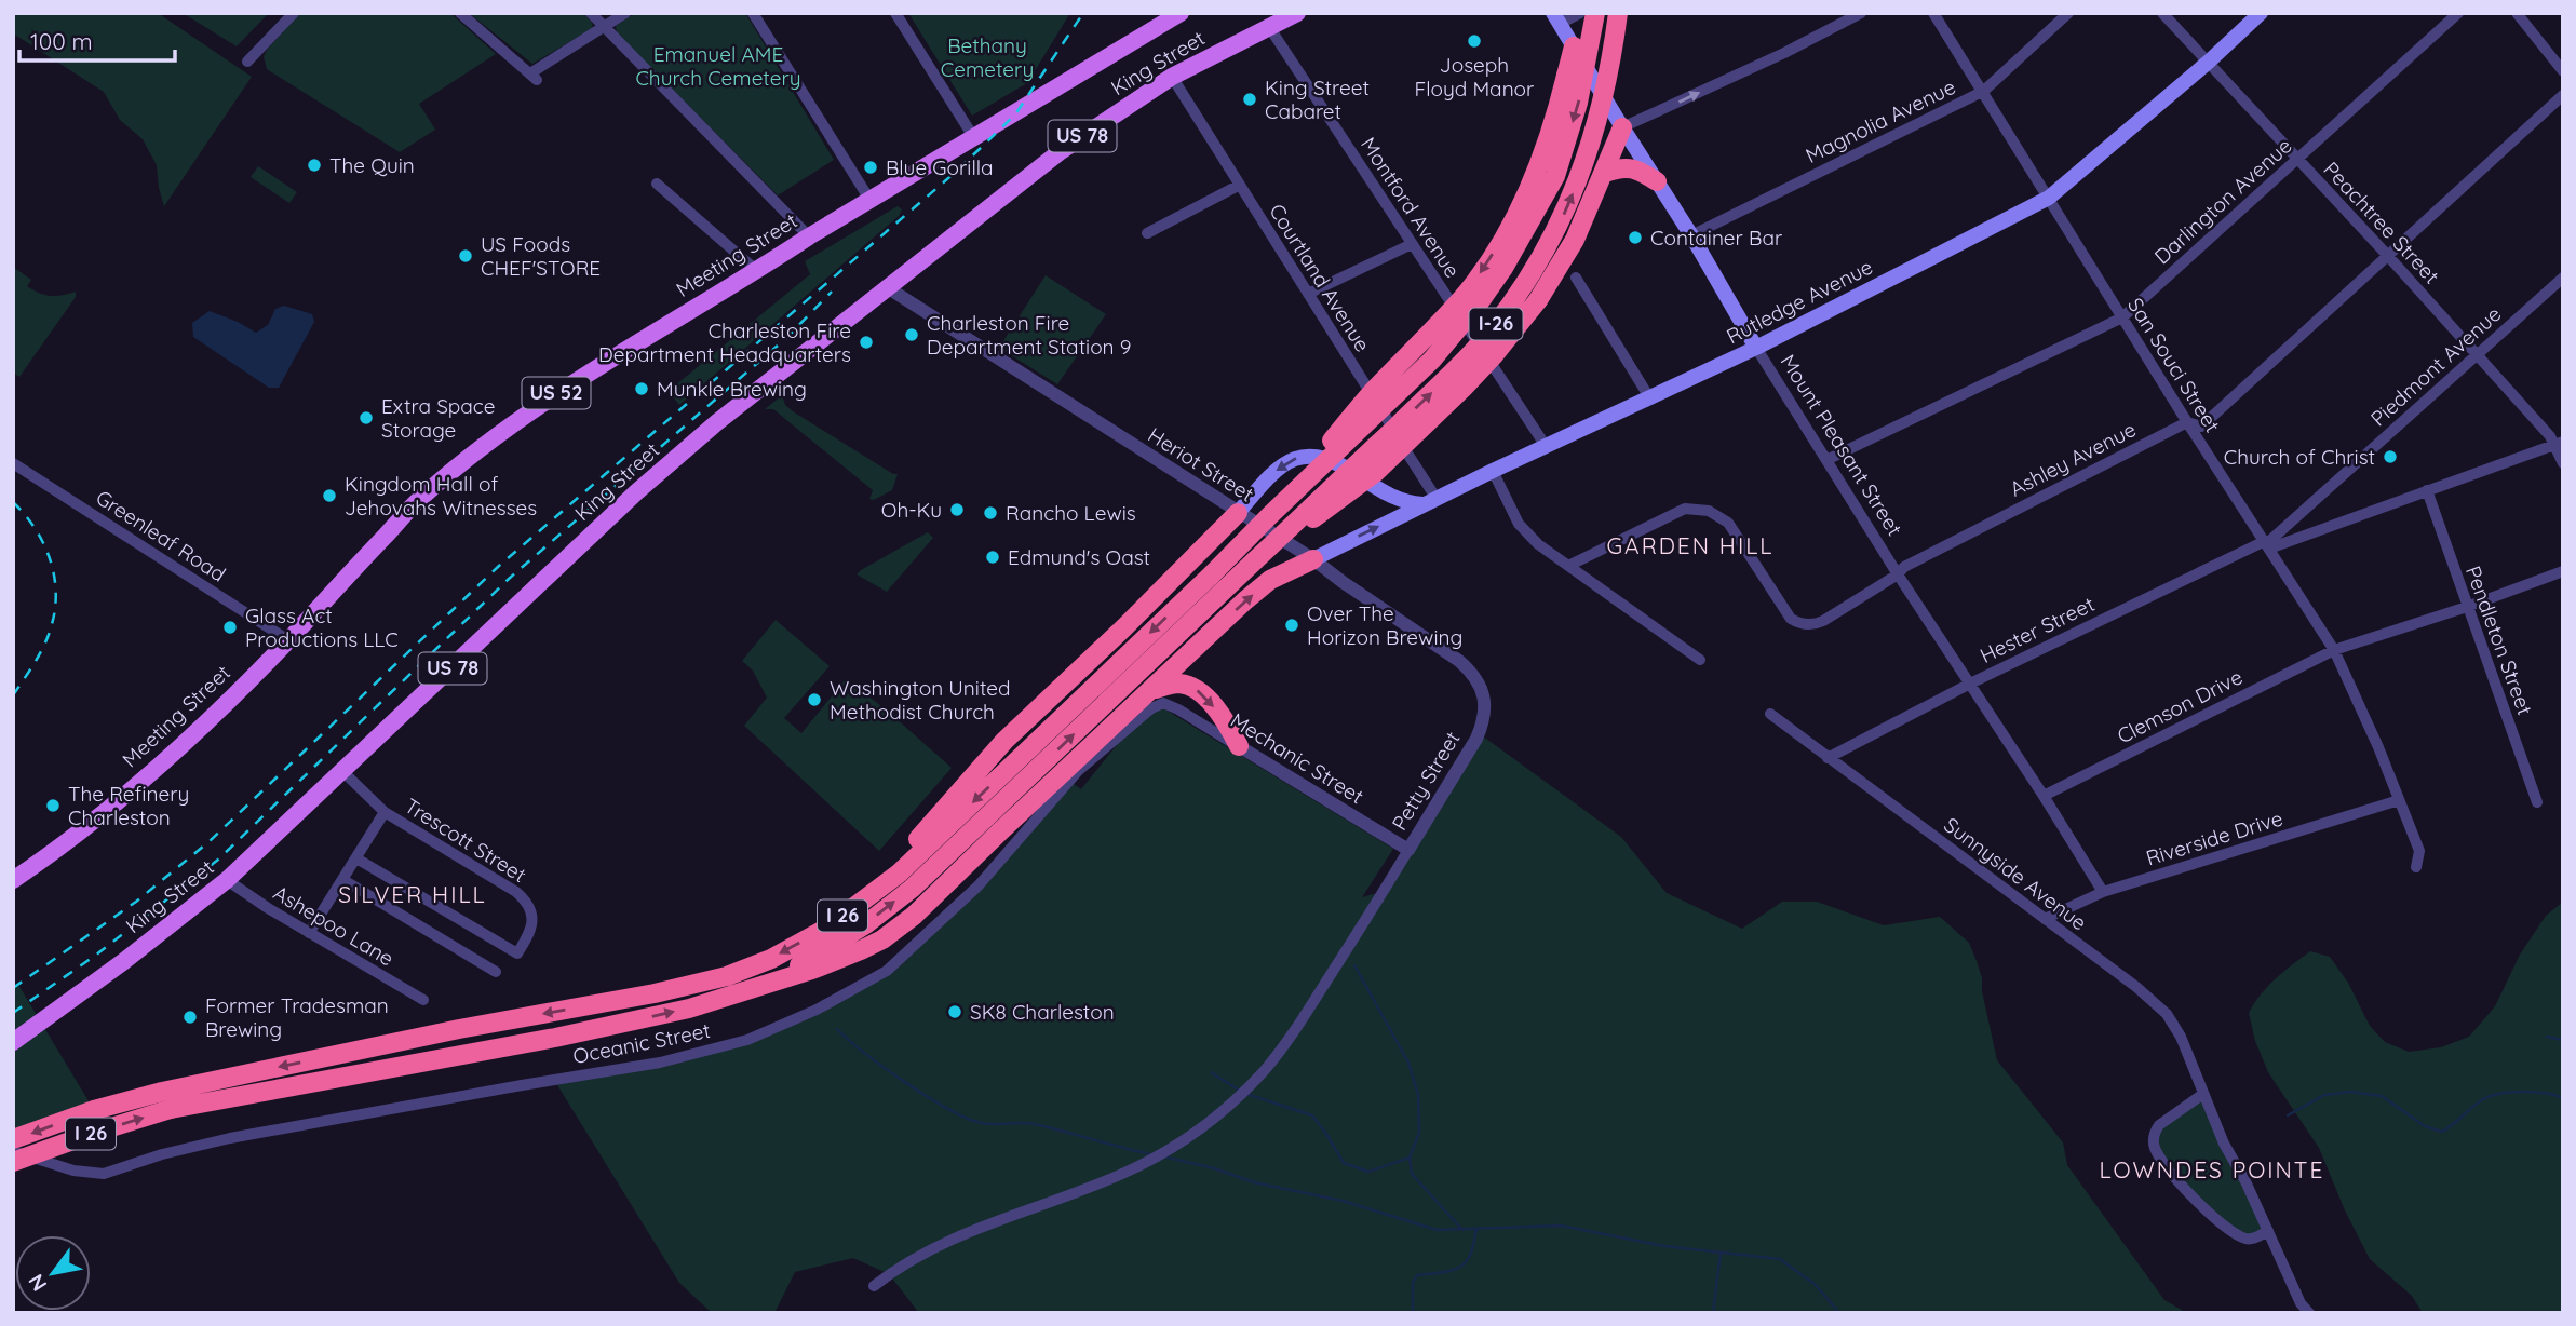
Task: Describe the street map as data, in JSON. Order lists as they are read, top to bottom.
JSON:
{
  "streets": {
    "highway": ["I-26", "I 26"],
    "main road": [
      "King Street",
      "US 78",
      "Meeting Street",
      "Rutledge Avenue",
      "US 52",
      "Mount Pleasant Street"
    ],
    "street": [
      "Magnolia Avenue",
      "Darlington Avenue",
      "Montford Avenue",
      "Peachtree Street",
      "Courtland Avenue",
      "San Souci Street",
      "Piedmont Avenue",
      "Ashley Avenue",
      "Heriot Street",
      "Greenleaf Road",
      "Hester Street",
      "Pendleton Street",
      "Clemson Drive",
      "Mechanic Street",
      "Petty Street",
      "Riverside Drive",
      "Trescott Street",
      "Sunnyside Avenue",
      "Ashepoo Lane",
      "Oceanic Street"
    ]
  },
  "crossings": [
    ["King Street", "Montford Avenue"],
    ["King Street", "Courtland Avenue"],
    ["King Street", "Heriot Street"],
    ["King Street", "Trescott Street"],
    ["King Street", "Ashepoo Lane"],
    ["Magnolia Avenue", "San Souci Street"],
    ["Magnolia Avenue", "Mount Pleasant Street"],
    ["Darlington Avenue", "Peachtree Street"],
    ["Darlington Avenue", "San Souci Street"],
    ["Darlington Avenue", "Mount Pleasant Street"],
    ["Montford Avenue", "Rutledge Avenue"],
    ["Peachtree Street", "Rutledge Avenue"],
    ["Peachtree Street", "Piedmont Avenue"],
    ["Peachtree Street", "Ashley Avenue"],
    ["Peachtree Street", "Hester Street"],
    ["Meeting Street", "Greenleaf Road"],
    ["Courtland Avenue", "Rutledge Avenue"],
    ["Rutledge Avenue", "San Souci Street"],
    ["Rutledge Avenue", "Mount Pleasant Street"],
    ["Rutledge Avenue", "Heriot Street"],
    ["I-26", "I 26"],
    ["San Souci Street", "Piedmont Avenue"],
    ["San Souci Street", "Ashley Avenue"],
    ["San Souci Street", "Hester Street"],
    ["San Souci Street", "Clemson Drive"],
    ["San Souci Street", "Riverside Drive"],
    ["Piedmont Avenue", "Hester Street"],
    ["Mount Pleasant Street", "Ashley Avenue"],
    ["Mount Pleasant Street", "Hester Street"],
    ["Mount Pleasant Street", "Clemson Drive"],
    ["Mount Pleasant Street", "Riverside Drive"],
    ["Heriot Street", "Petty Street"],
    ["Hester Street", "Pendleton Street"],
    ["Hester Street", "Sunnyside Avenue"],
    ["Pendleton Street", "Clemson Drive"],
    ["Mechanic Street", "Petty Street"],
    ["Riverside Drive", "Sunnyside Avenue"]
  ],
  "districts": ["GARDEN HILL", "SILVER HILL", "LOWNDES POINTE"],
  "parks": ["Bethany Cemetery", "Emanuel AME Church Cemetery"],
  "places": [
    "Joseph Floyd Manor",
    "King Street Cabaret",
    "The Quin",
    "Blue Gorilla",
    "Container Bar",
    "US Foods CHEF'STORE",
    "Charleston Fire Department Station 9",
    "Charleston Fire Department Headquarters",
    "Munkle Brewing",
    "Extra Space Storage",
    "Church of Christ",
    "Kingdom Hall of Jehovahs Witnesses",
    "Oh-Ku",
    "Rancho Lewis",
    "Edmund's Oast",
    "Over The Horizon Brewing",
    "Glass Act Productions LLC",
    "Washington United Methodist Church",
    "The Refinery Charleston",
    "SK8 Charleston",
    "Former Tradesman Brewing"
  ],
  "scale_bar": "100 m",
  "north": "bottom left"
}
